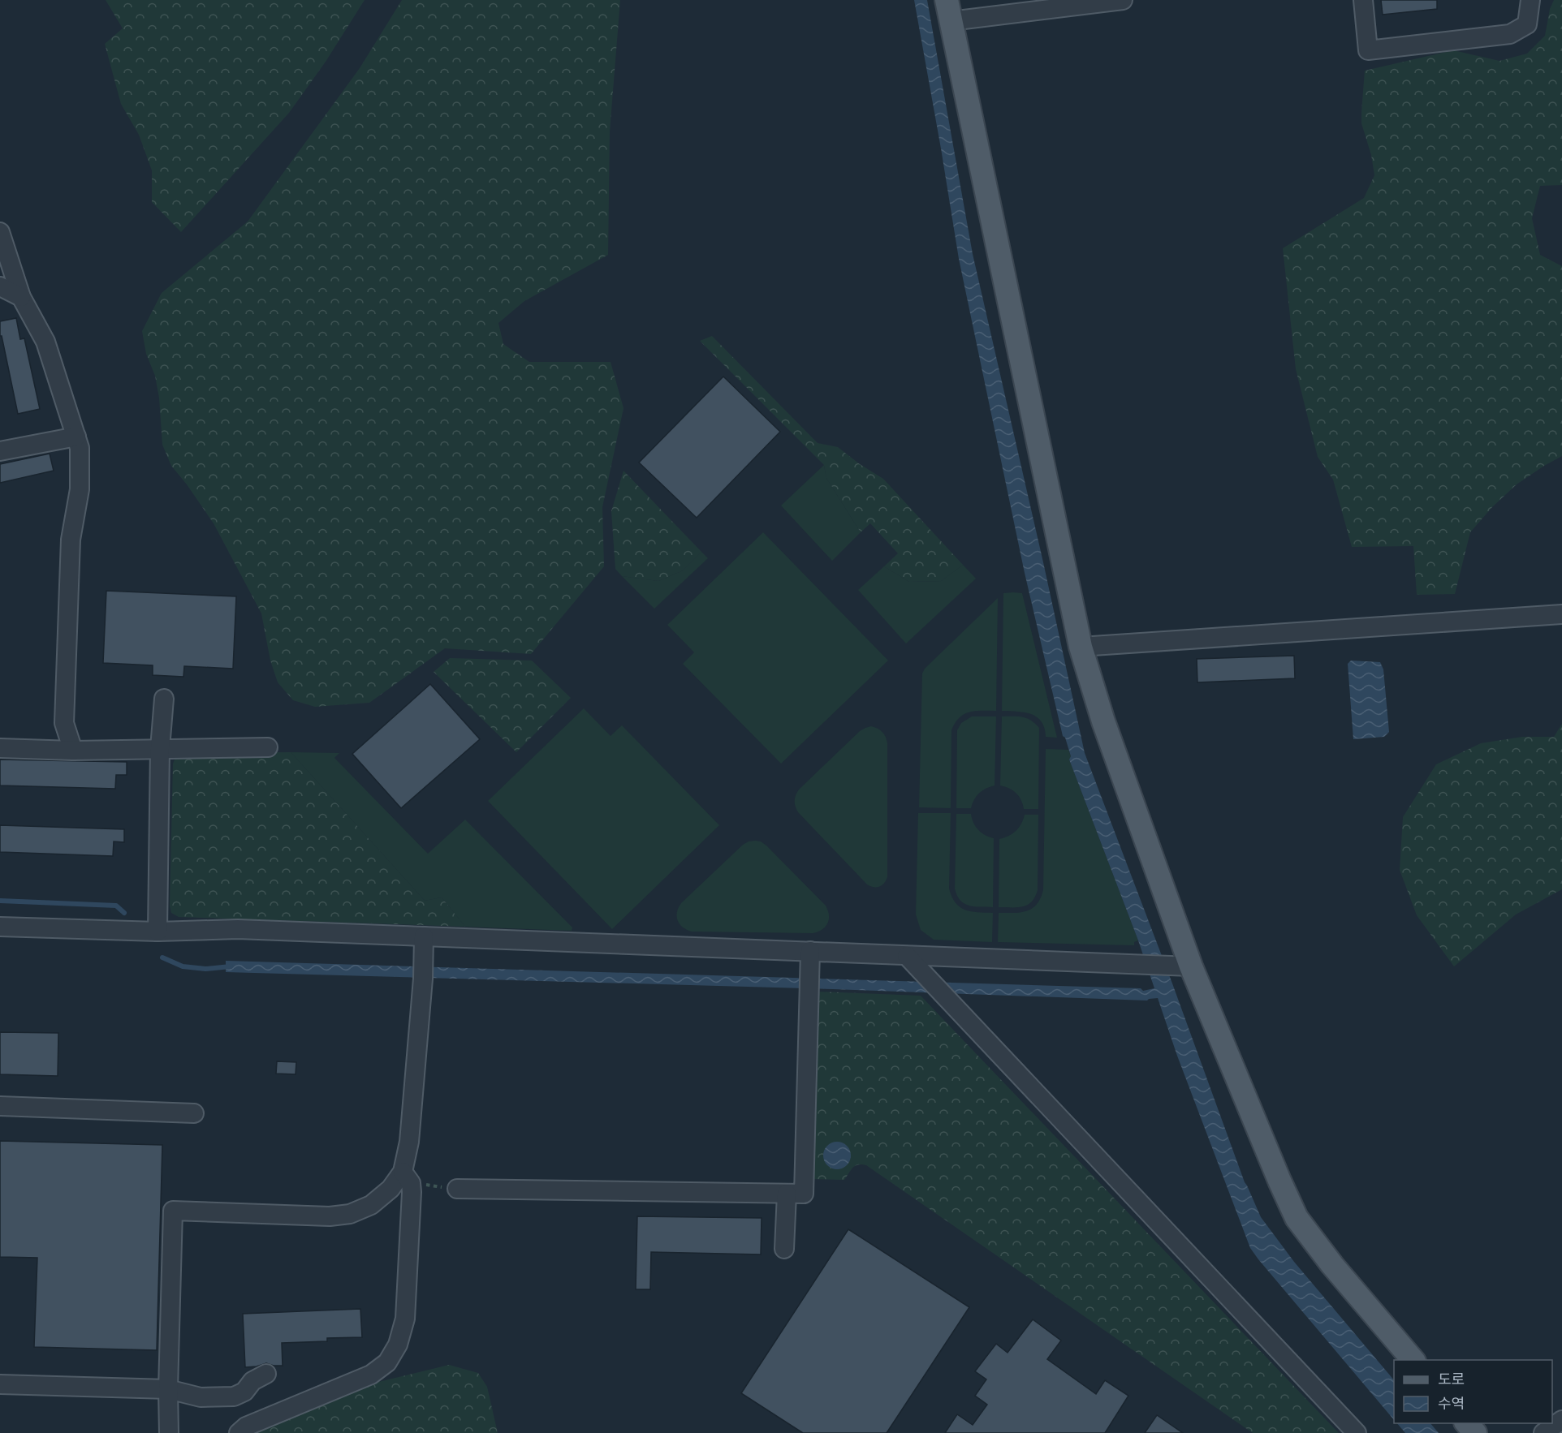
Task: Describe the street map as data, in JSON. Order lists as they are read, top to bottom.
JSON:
{
  "legend": ["도로", "수역"]
}
